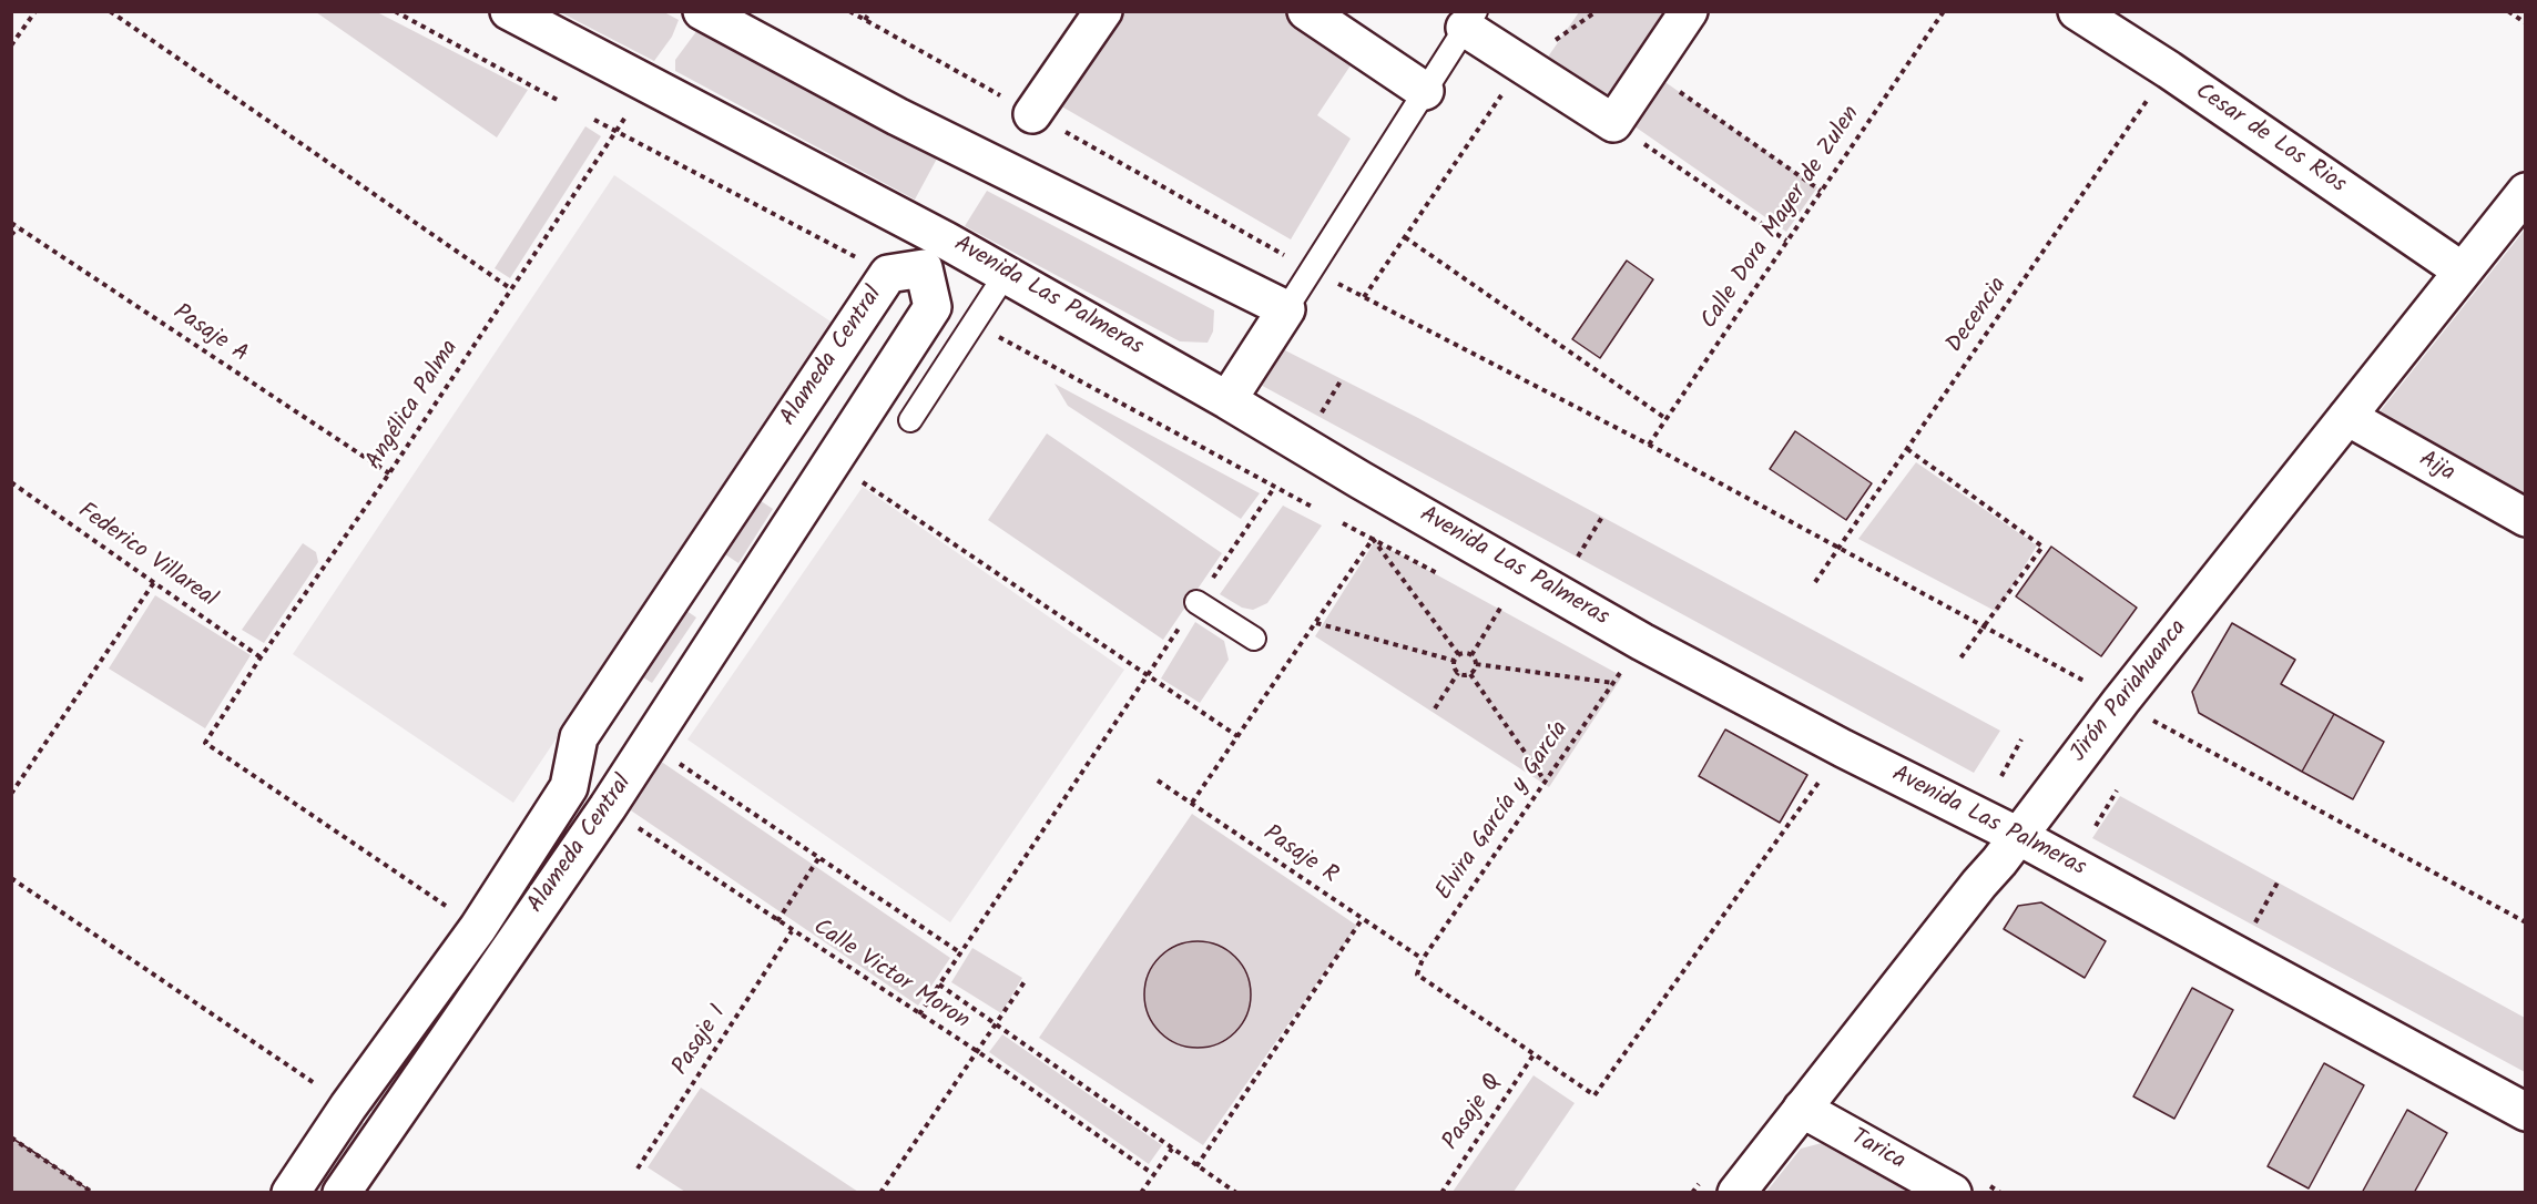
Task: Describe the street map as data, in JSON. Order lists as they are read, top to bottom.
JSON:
{
  "streets": {
    "street": [
      "Cesar de Los Rios",
      "Avenida Las Palmeras",
      "Alameda Central",
      "Aija",
      "Jirón Pariahuanca",
      "Tarica"
    ],
    "path": [
      "Calle Dora Mayer de Zulen",
      "Decencia",
      "Pasaje A",
      "Angélica Palma",
      "Federico Villareal",
      "Elvira García y García",
      "Pasaje R",
      "Calle Victor Moron",
      "Pasaje I",
      "Pasaje Q"
    ]
  },
  "crossings": [
    ["Cesar de Los Rios", "Decencia"],
    ["Cesar de Los Rios", "Jirón Pariahuanca"],
    ["Avenida Las Palmeras", "Angélica Palma"],
    ["Avenida Las Palmeras", "Jirón Pariahuanca"],
    ["Pasaje A", "Angélica Palma"],
    ["Alameda Central", "Angélica Palma"],
    ["Alameda Central", "Calle Victor Moron"],
    ["Angélica Palma", "Federico Villareal"],
    ["Aija", "Jirón Pariahuanca"],
    ["Jirón Pariahuanca", "Tarica"],
    ["Elvira García y García", "Pasaje R"],
    ["Elvira García y García", "Pasaje Q"],
    ["Calle Victor Moron", "Pasaje I"]
  ]
}
